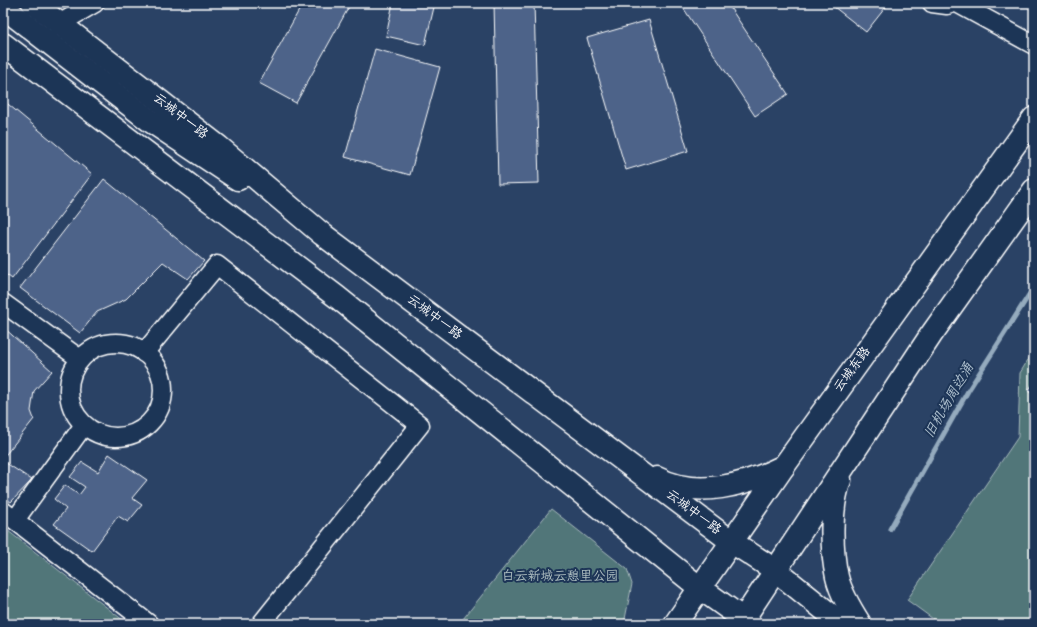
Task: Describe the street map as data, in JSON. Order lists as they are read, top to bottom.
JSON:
{
  "streets": {
    "main road": ["云城中一路", "云城东路"]
  },
  "crossings": [
    ["云城中一路", "云城东路"]
  ],
  "water": ["旧机场周边涌"],
  "parks": ["白云新城云憩里公园"]
}
